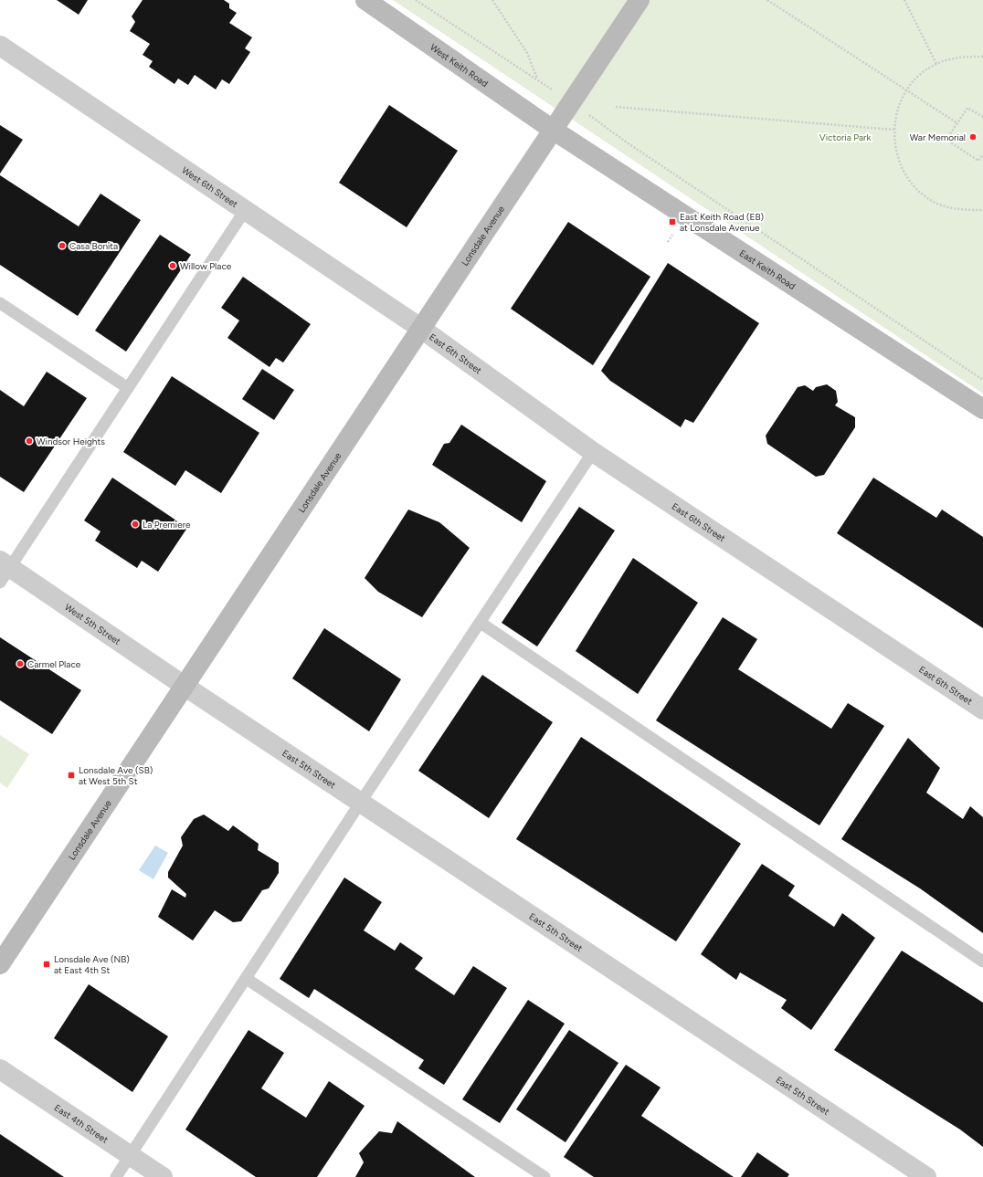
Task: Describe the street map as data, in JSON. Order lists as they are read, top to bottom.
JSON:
{
  "streets": {
    "main road": ["West Keith Road", "Lonsdale Avenue", "East Keith Road"],
    "street": [
      "West 6th Street",
      "East 6th Street",
      "West 5th Street",
      "East 5th Street",
      "East 4th Street"
    ]
  },
  "crossings": [
    ["West Keith Road", "Lonsdale Avenue"],
    ["West Keith Road", "East Keith Road"],
    ["West 6th Street", "Lonsdale Avenue"],
    ["West 6th Street", "East 6th Street"],
    ["Lonsdale Avenue", "East Keith Road"],
    ["Lonsdale Avenue", "East 6th Street"],
    ["Lonsdale Avenue", "West 5th Street"],
    ["Lonsdale Avenue", "East 5th Street"],
    ["West 5th Street", "East 5th Street"]
  ],
  "parks": ["Victoria Park"],
  "places": {
    "other": [
      "War Memorial",
      "Casa Bonita",
      "Willow Place",
      "Windsor Heights",
      "La Premiere",
      "Carmel Place"
    ],
    "transit": ["East Keith Road (EB) at Lonsdale Avenue", "Lonsdale Ave (SB) at West 5th St", "Lonsdale Ave (NB) at East 4th St"]
  }
}
